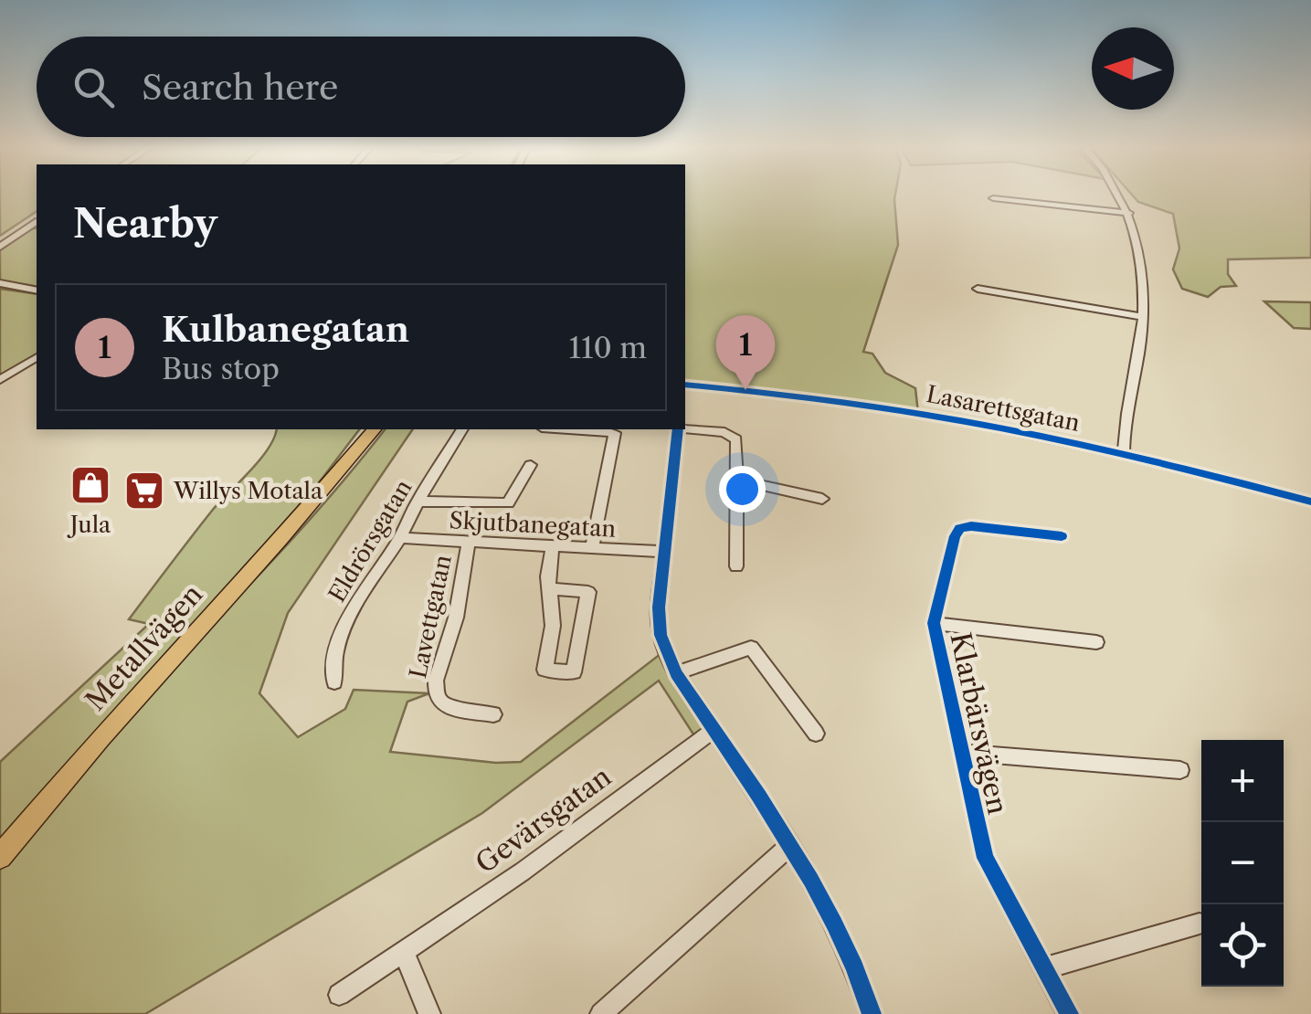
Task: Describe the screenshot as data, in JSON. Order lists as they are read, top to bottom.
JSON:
{
  "streets": {
    "main road": ["Metallvägen"],
    "street": [
      "Lasarettsgatan",
      "Skjutbanegatan",
      "Eldrörsgatan",
      "Lavettgatan",
      "Klarbärsvägen",
      "Gevärsgatan"
    ]
  },
  "crossings": [
    ["Skjutbanegatan", "Eldrörsgatan"],
    ["Skjutbanegatan", "Lavettgatan"]
  ],
  "places": {
    "shop": ["Jula"],
    "supermarket": ["Willys Motala"]
  },
  "north": "left",
  "page": {
    "search": "Search here",
    "heading": "Nearby",
    "list": [
      {
        "mark": "1",
        "name": "Kulbanegatan",
        "note": "Bus stop",
        "value": "110 m"
      }
    ],
    "pins": "1",
    "map_buttons": ["+", "−"]
  }
}
